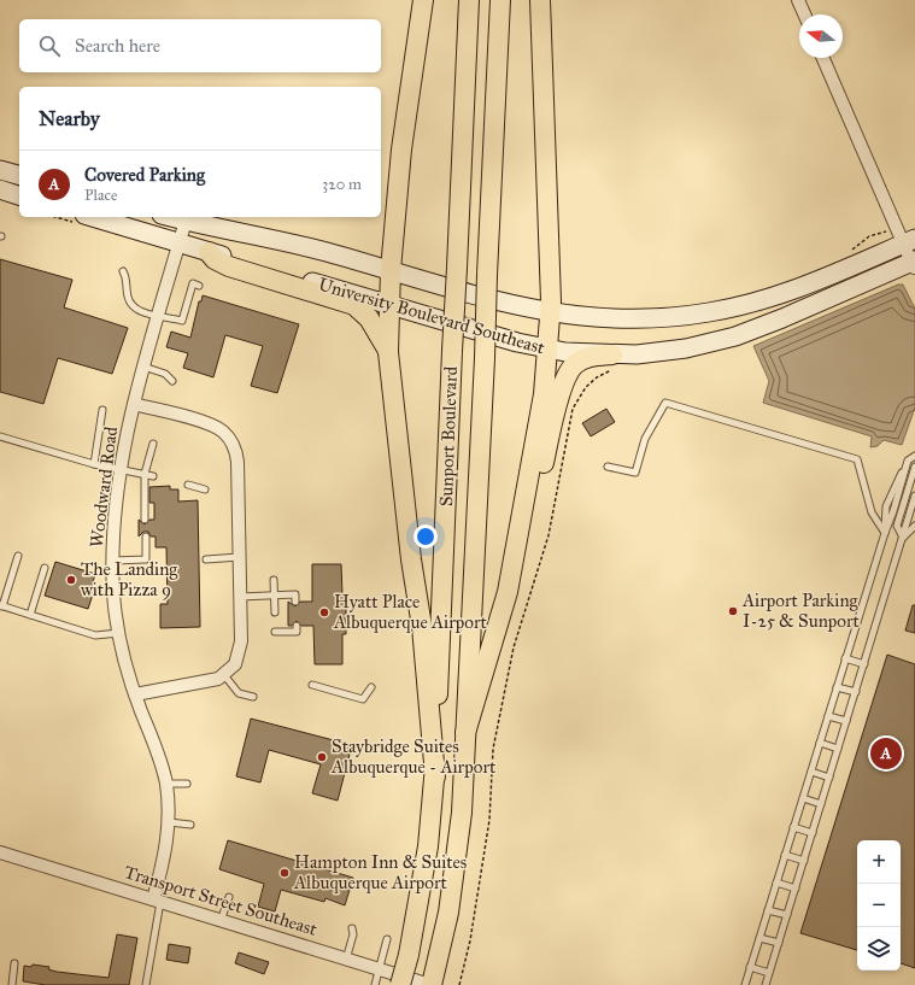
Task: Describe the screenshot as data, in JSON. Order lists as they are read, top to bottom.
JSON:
{
  "streets": {
    "main road": ["University Boulevard Southeast", "Sunport Boulevard"],
    "street": ["Woodward Road", "Transport Street Southeast"]
  },
  "crossings": [
    ["University Boulevard Southeast", "Woodward Road"],
    ["Sunport Boulevard", "Transport Street Southeast"],
    ["Woodward Road", "Transport Street Southeast"]
  ],
  "places": [
    "The Landing with Pizza 9",
    "Airport Parking I-25 & Sunport",
    "Hyatt Place Albuquerque Airport",
    "Staybridge Suites Albuquerque - Airport",
    "Hampton Inn & Suites Albuquerque Airport"
  ],
  "north": "left",
  "page": {
    "search": "Search here",
    "heading": "Nearby",
    "list": [
      {
        "mark": "A",
        "name": "Covered Parking",
        "note": "Place",
        "value": "320 m"
      }
    ],
    "pins": "A",
    "map_buttons": ["+", "−"]
  }
}
